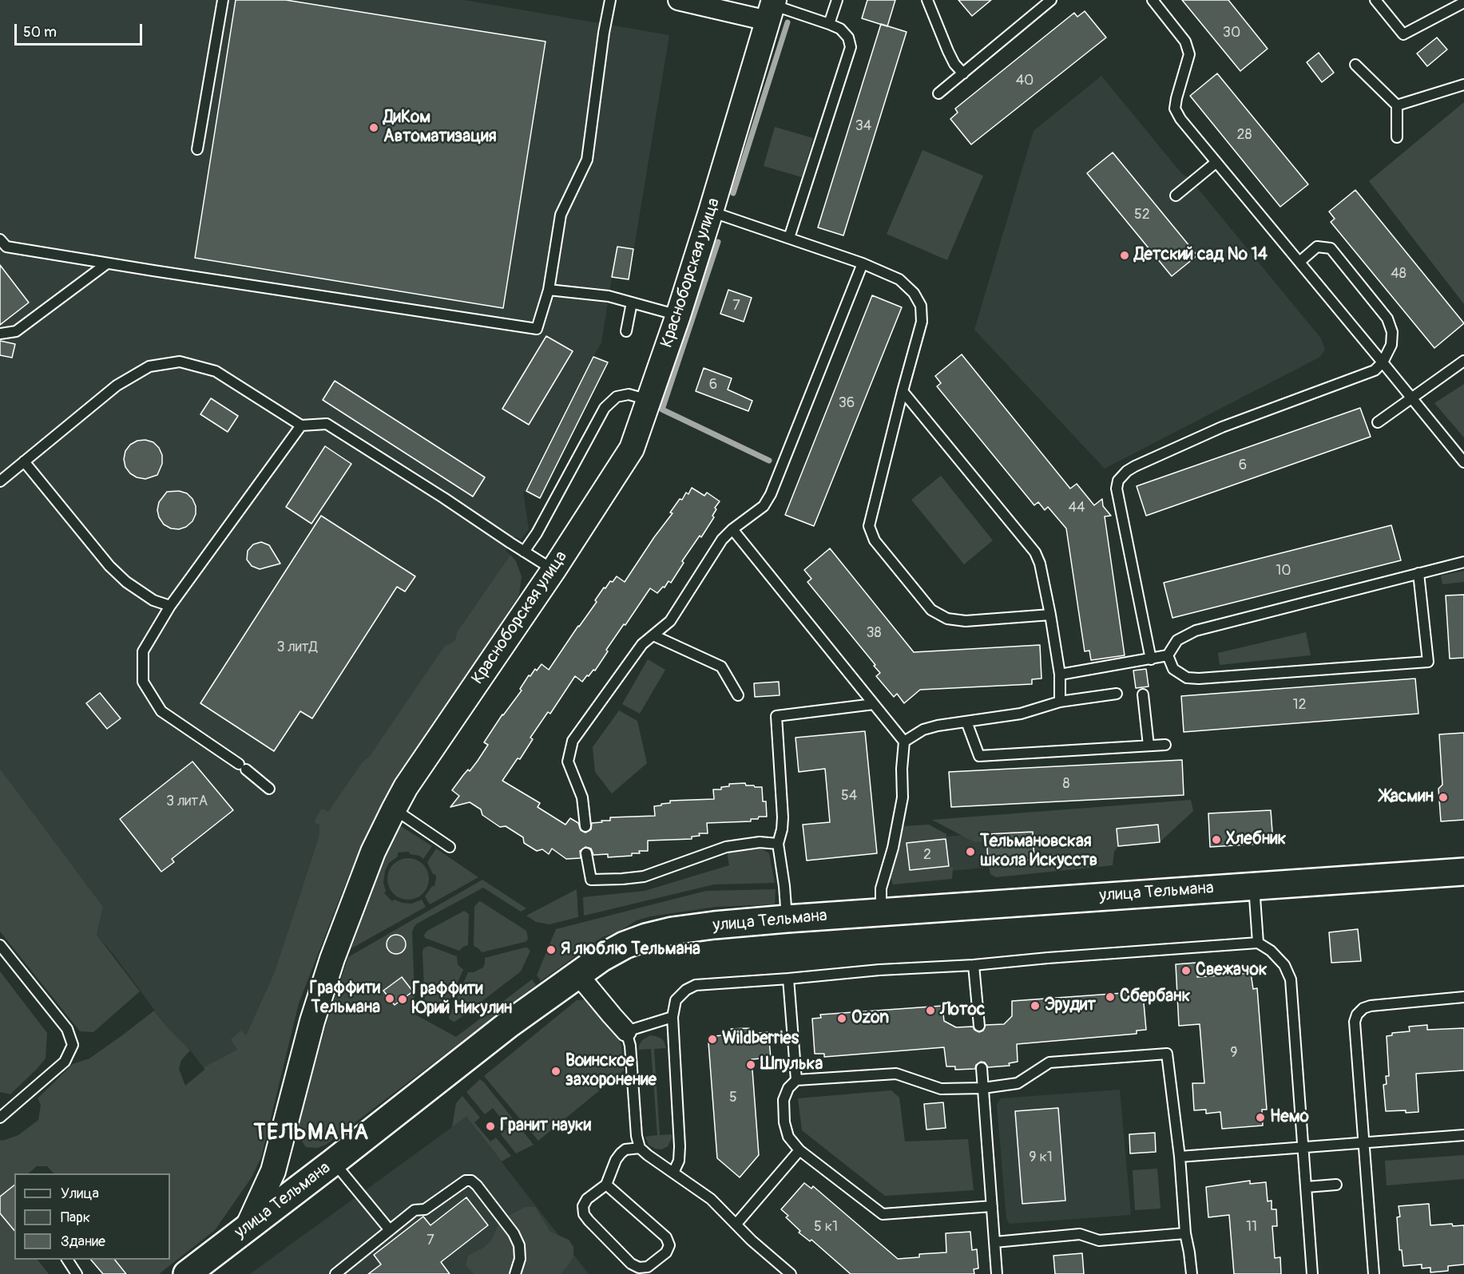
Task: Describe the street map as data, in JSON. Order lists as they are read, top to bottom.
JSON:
{
  "streets": {
    "main road": ["улица Тельмана"],
    "street": ["Красноборская улица"]
  },
  "crossings": [
    ["Красноборская улица", "улица Тельмана"]
  ],
  "districts": ["ТЕЛЬМАНА"],
  "places": [
    "ДиКом Автоматизация",
    "Детский сад № 14",
    "Жасмин",
    "Хлебник",
    "Тельмановская школа Искусств",
    "Я люблю Тельмана",
    "Свежачок",
    "Сбербанк",
    "Граффити Тельмана",
    "Граффити Юрий Никулин",
    "Эрудит",
    "Лотос",
    "Ozon",
    "Wildberries",
    "Шпулька",
    "Воинское захоронение",
    "Немо",
    "Гранит науки"
  ],
  "house_numbers": [
    "30",
    "40",
    "34",
    "28",
    "52",
    "48",
    "7",
    "6",
    "36",
    "6",
    "44",
    "10",
    "38",
    "3 литД",
    "12",
    "8",
    "54",
    "3 литА",
    "2",
    "9",
    "5",
    "9 к1",
    "5 к1",
    "11",
    "7"
  ],
  "legend": ["Улица", "Парк", "Здание"],
  "scale_bar": "50 m"
}
